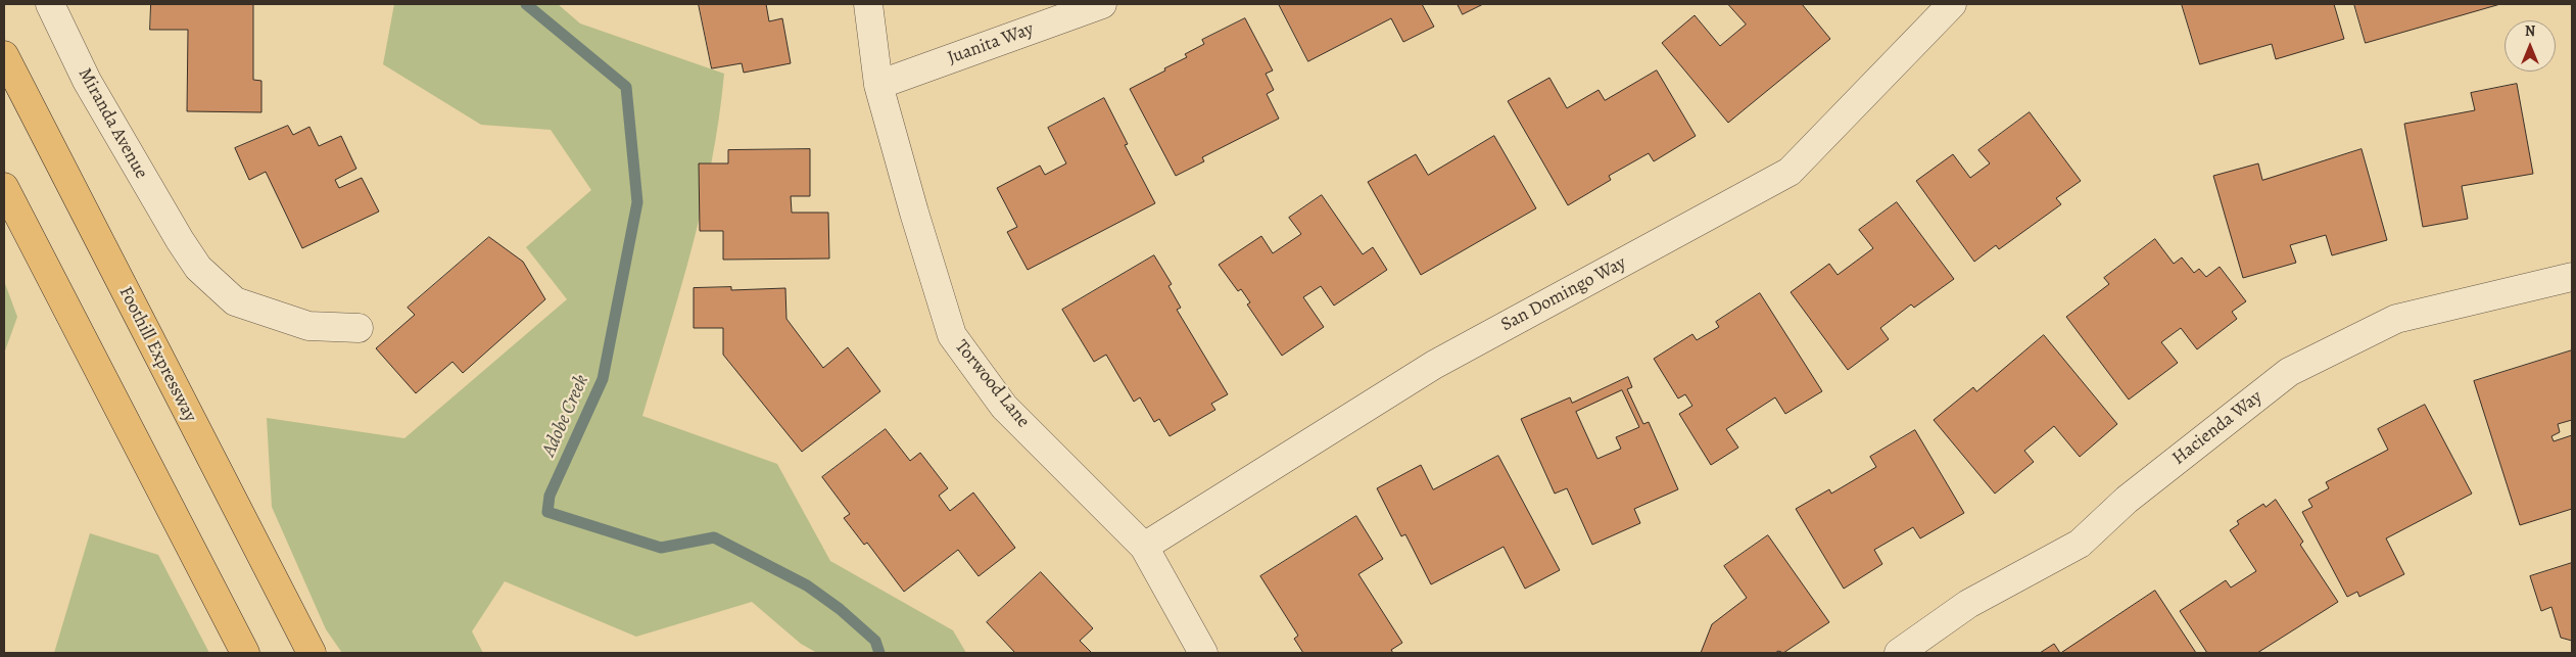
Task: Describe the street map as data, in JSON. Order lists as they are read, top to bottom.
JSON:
{
  "streets": {
    "highway": ["Foothill Expressway"],
    "street": [
      "Juanita Way",
      "Miranda Avenue",
      "San Domingo Way",
      "Torwood Lane",
      "Hacienda Way"
    ]
  },
  "crossings": [
    ["Juanita Way", "Torwood Lane"],
    ["San Domingo Way", "Torwood Lane"]
  ],
  "water": ["Adobe Creek"],
  "north": "top"
}
